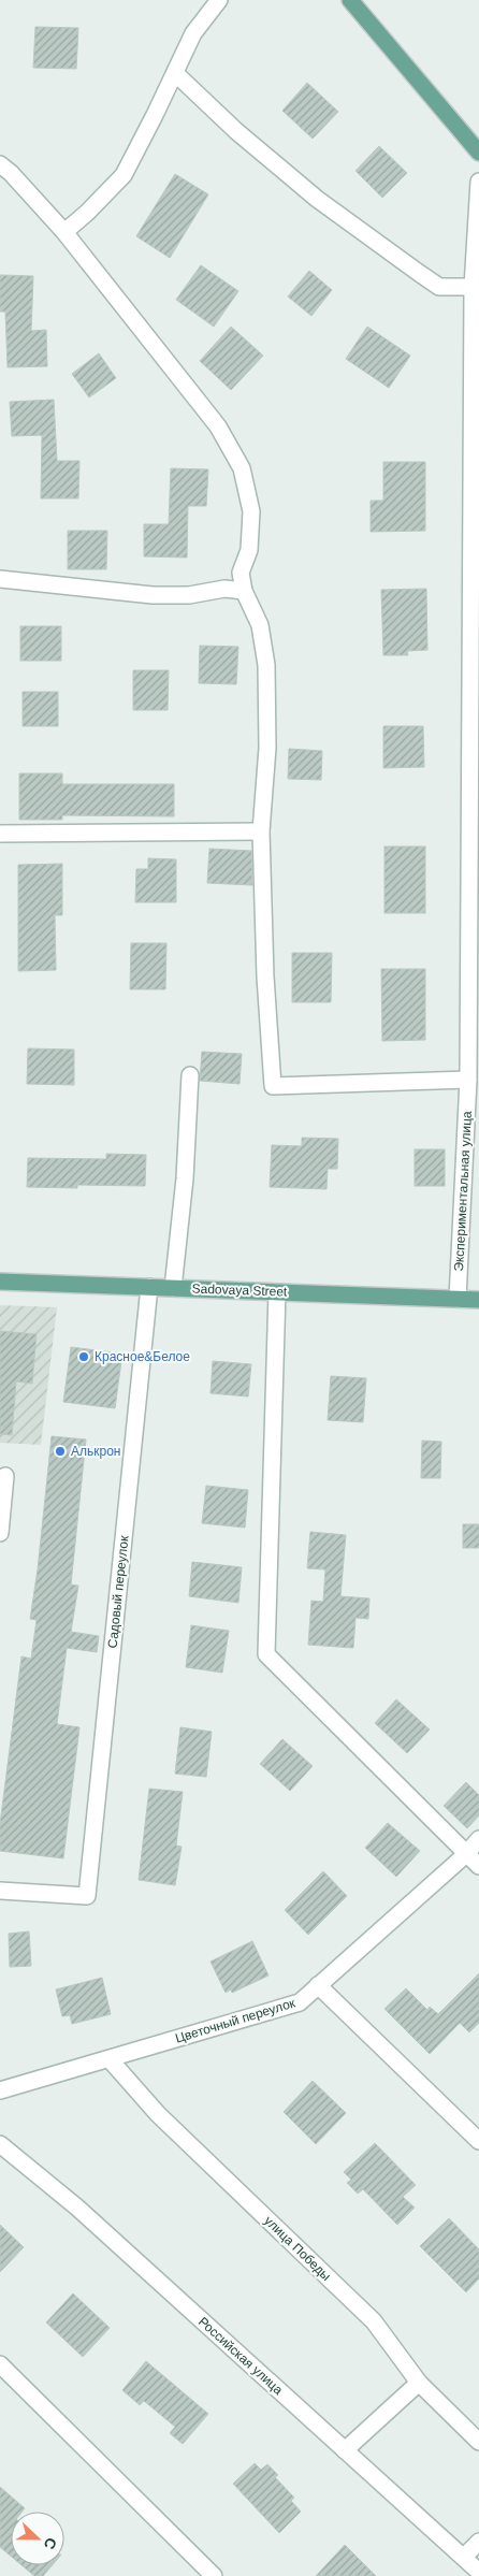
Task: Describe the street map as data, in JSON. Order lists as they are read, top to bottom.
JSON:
{
  "streets": {
    "main road": ["Sadovaya Street"],
    "street": [
      "Экспериментальная улица",
      "Садовый переулок",
      "Цветочный переулок",
      "улица Победы",
      "Российская улица"
    ]
  },
  "crossings": [
    ["Экспериментальная улица", "Sadovaya Street"],
    ["Sadovaya Street", "Садовый переулок"],
    ["Цветочный переулок", "улица Победы"]
  ],
  "places": ["Красное&Белое", "Алькрон"],
  "north": "right"
}
